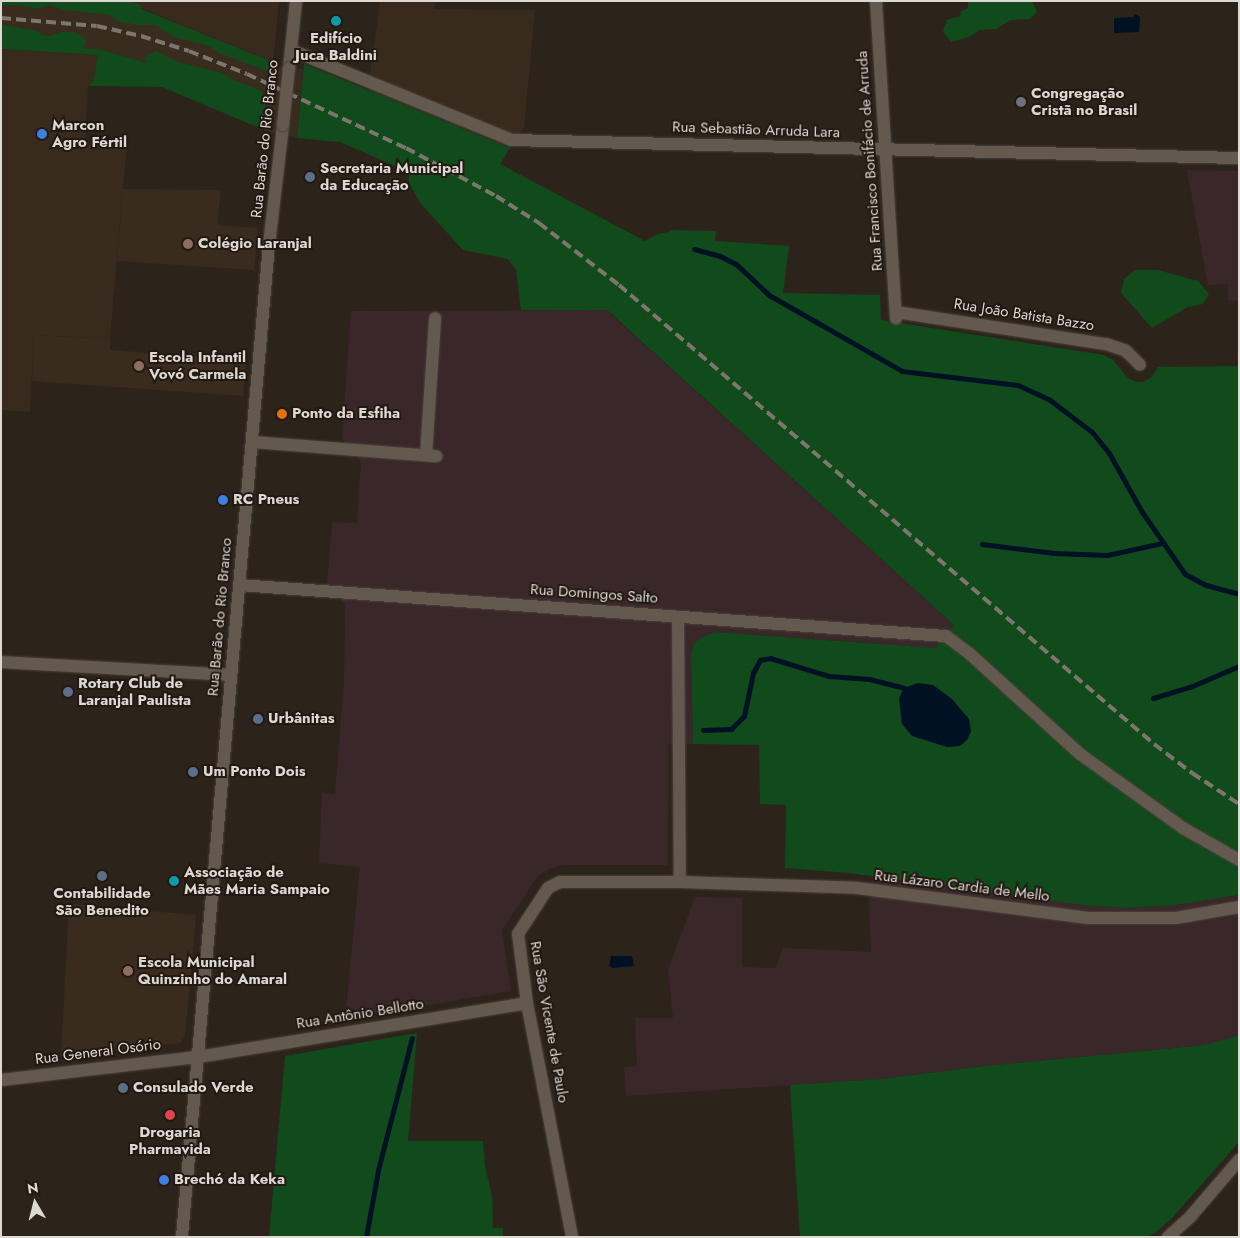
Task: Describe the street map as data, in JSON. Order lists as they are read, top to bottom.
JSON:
{
  "streets": {
    "street": [
      "Rua Sebastião Arruda Lara",
      "Rua Barão do Rio Branco",
      "Rua Francisco Bonifácio de Arruda",
      "Rua João Batista Bazzo",
      "Rua Domingos Salto",
      "Rua Lázaro Cardia de Mello",
      "Rua Antônio Bellotto",
      "Rua São Vicente de Paulo",
      "Rua General Osório"
    ]
  },
  "crossings": [
    ["Rua Sebastião Arruda Lara", "Rua Barão do Rio Branco"],
    ["Rua Sebastião Arruda Lara", "Rua Francisco Bonifácio de Arruda"],
    ["Rua Barão do Rio Branco", "Rua Domingos Salto"],
    ["Rua Barão do Rio Branco", "Rua Antônio Bellotto"],
    ["Rua Barão do Rio Branco", "Rua General Osório"],
    ["Rua Francisco Bonifácio de Arruda", "Rua João Batista Bazzo"],
    ["Rua Lázaro Cardia de Mello", "Rua São Vicente de Paulo"],
    ["Rua Antônio Bellotto", "Rua São Vicente de Paulo"],
    ["Rua Antônio Bellotto", "Rua General Osório"]
  ],
  "places": [
    "Edifício Juca Baldini",
    "Congregação Cristã no Brasil",
    "Marcon Agro Fértil",
    "Secretaria Municipal da Educação",
    "Colégio Laranjal",
    "Escola Infantil Vovó Carmela",
    "Ponto da Esfiha",
    "RC Pneus",
    "Rotary Club de Laranjal Paulista",
    "Urbânitas",
    "Um Ponto Dois",
    "Contabilidade São Benedito",
    "Associação de Mães Maria Sampaio",
    "Escola Municipal Quinzinho do Amaral",
    "Consulado Verde",
    "Drogaria Pharmavida",
    "Brechó da Keka"
  ],
  "north": "top"
}
